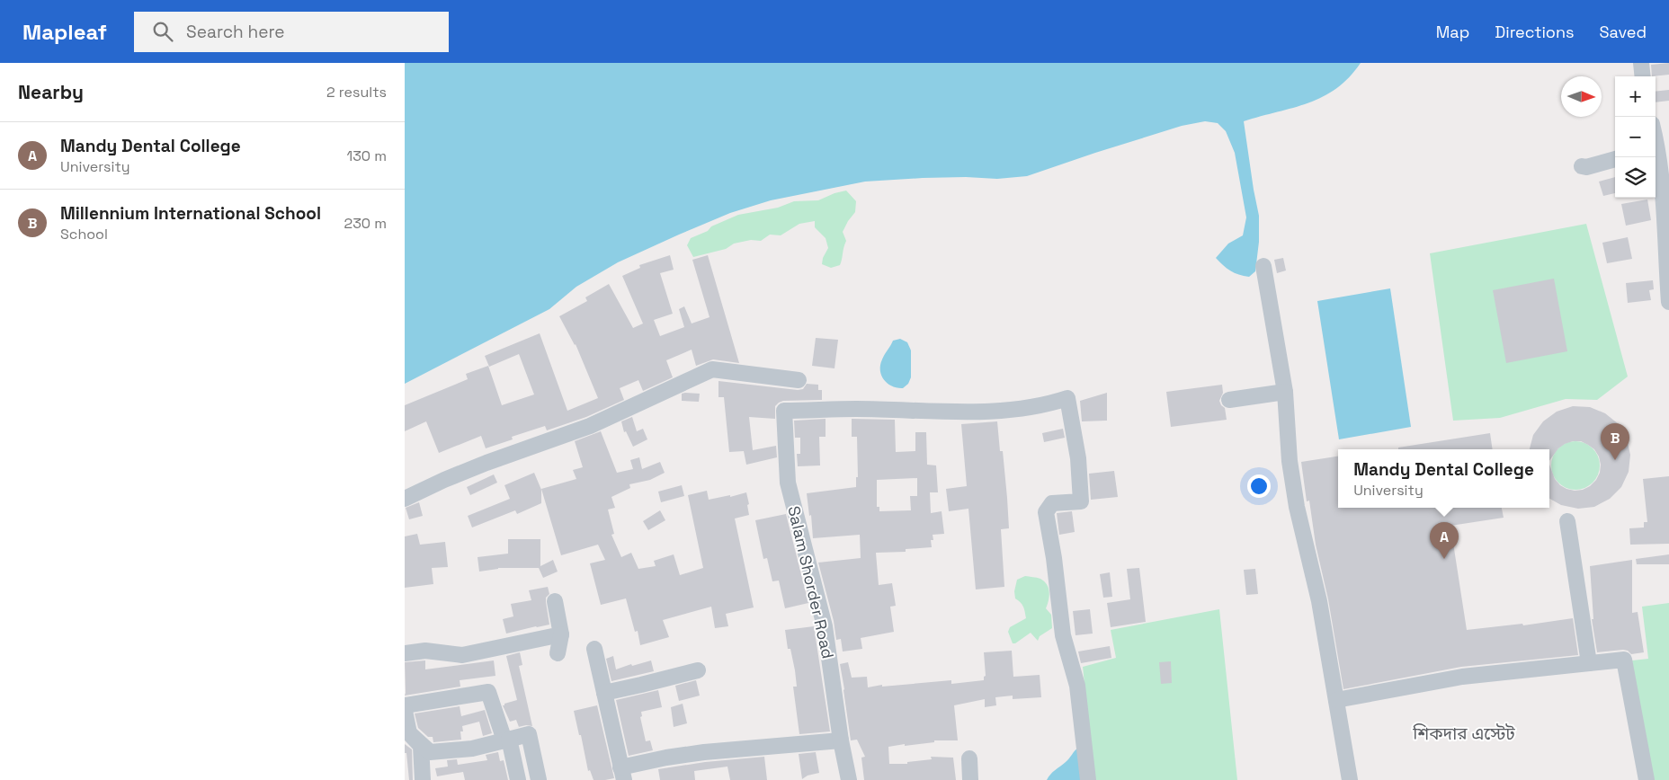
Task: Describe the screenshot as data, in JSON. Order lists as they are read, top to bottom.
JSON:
{
  "streets": {
    "street": ["Salam Shorder Road"]
  },
  "districts": ["শিকদার এস্টেট"],
  "north": "right",
  "page": {
    "header": "Mapleaf",
    "search": "Search here",
    "nav": ["Map", "Directions", "Saved"],
    "heading": ["Nearby", "2 results"],
    "map_buttons": ["+", "−"],
    "list": [
      {
        "mark": "A",
        "name": "Mandy Dental College",
        "note": "University",
        "value": "130 m"
      },
      {
        "mark": "B",
        "name": "Millennium International School",
        "note": "School",
        "value": "230 m"
      }
    ],
    "pins": ["B", "A"],
    "popup": ["Mandy Dental College", "University"]
  }
}
